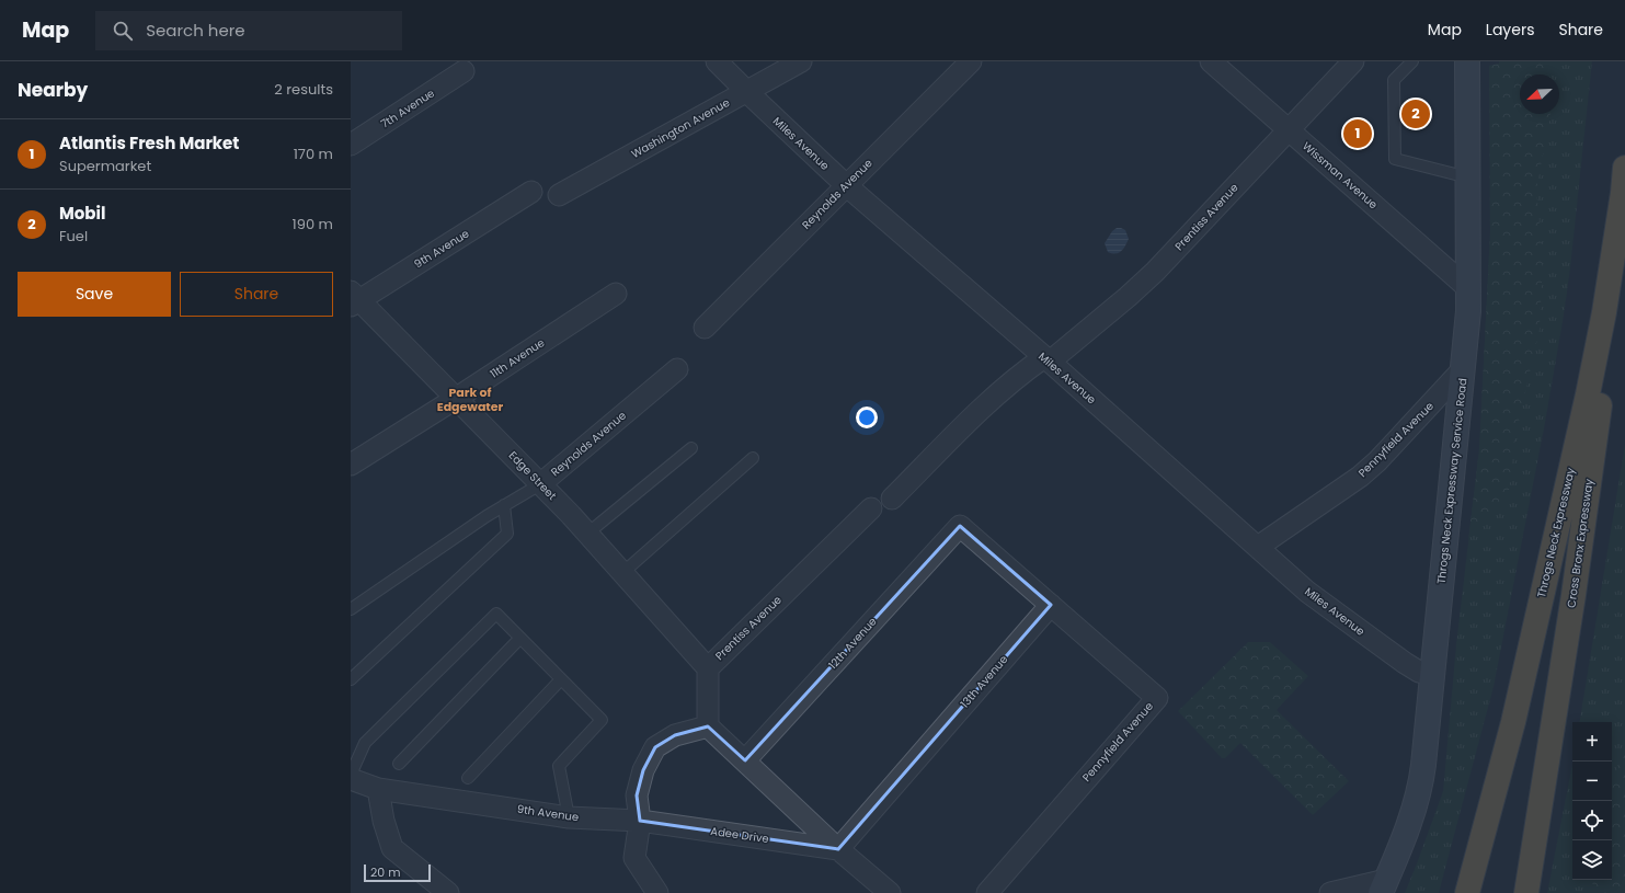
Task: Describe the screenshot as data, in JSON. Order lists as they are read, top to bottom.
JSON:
{
  "streets": {
    "highway": ["Throgs Neck Expressway", "Cross Bronx Expressway"],
    "street": [
      "7th Avenue",
      "Washington Avenue",
      "Miles Avenue",
      "Wissman Avenue",
      "Reynolds Avenue",
      "Prentiss Avenue",
      "9th Avenue",
      "11th Avenue",
      "Pennyfield Avenue",
      "Edge Street",
      "Throgs Neck Expressway Service Road",
      "12th Avenue",
      "13th Avenue",
      "Adee Drive"
    ]
  },
  "crossings": [
    ["Washington Avenue", "Miles Avenue"],
    ["Miles Avenue", "Reynolds Avenue"],
    ["Miles Avenue", "Prentiss Avenue"],
    ["Miles Avenue", "Pennyfield Avenue"],
    ["Miles Avenue", "Throgs Neck Expressway Service Road"],
    ["Wissman Avenue", "Prentiss Avenue"],
    ["Wissman Avenue", "Throgs Neck Expressway Service Road"],
    ["Reynolds Avenue", "Edge Street"],
    ["Prentiss Avenue", "Edge Street"],
    ["9th Avenue", "Edge Street"],
    ["9th Avenue", "Adee Drive"],
    ["11th Avenue", "Edge Street"],
    ["Pennyfield Avenue", "Throgs Neck Expressway Service Road"],
    ["Pennyfield Avenue", "12th Avenue"],
    ["Pennyfield Avenue", "13th Avenue"],
    ["Throgs Neck Expressway", "Cross Bronx Expressway"],
    ["12th Avenue", "13th Avenue"],
    ["13th Avenue", "Adee Drive"]
  ],
  "districts": ["Park of Edgewater"],
  "scale_bar": "20 m",
  "north": "bottom left",
  "page": {
    "header": "Map",
    "search": "Search here",
    "nav": ["Map", "Layers", "Share"],
    "heading": ["Nearby", "2 results"],
    "pins": ["2", "1"],
    "list": [
      {
        "mark": "1",
        "name": "Atlantis Fresh Market",
        "note": "Supermarket",
        "value": "170 m"
      },
      {
        "mark": "2",
        "name": "Mobil",
        "note": "Fuel",
        "value": "190 m"
      }
    ],
    "buttons": ["Save", "Share"],
    "map_buttons": ["+", "−"],
    "scale": "20 m"
  }
}
